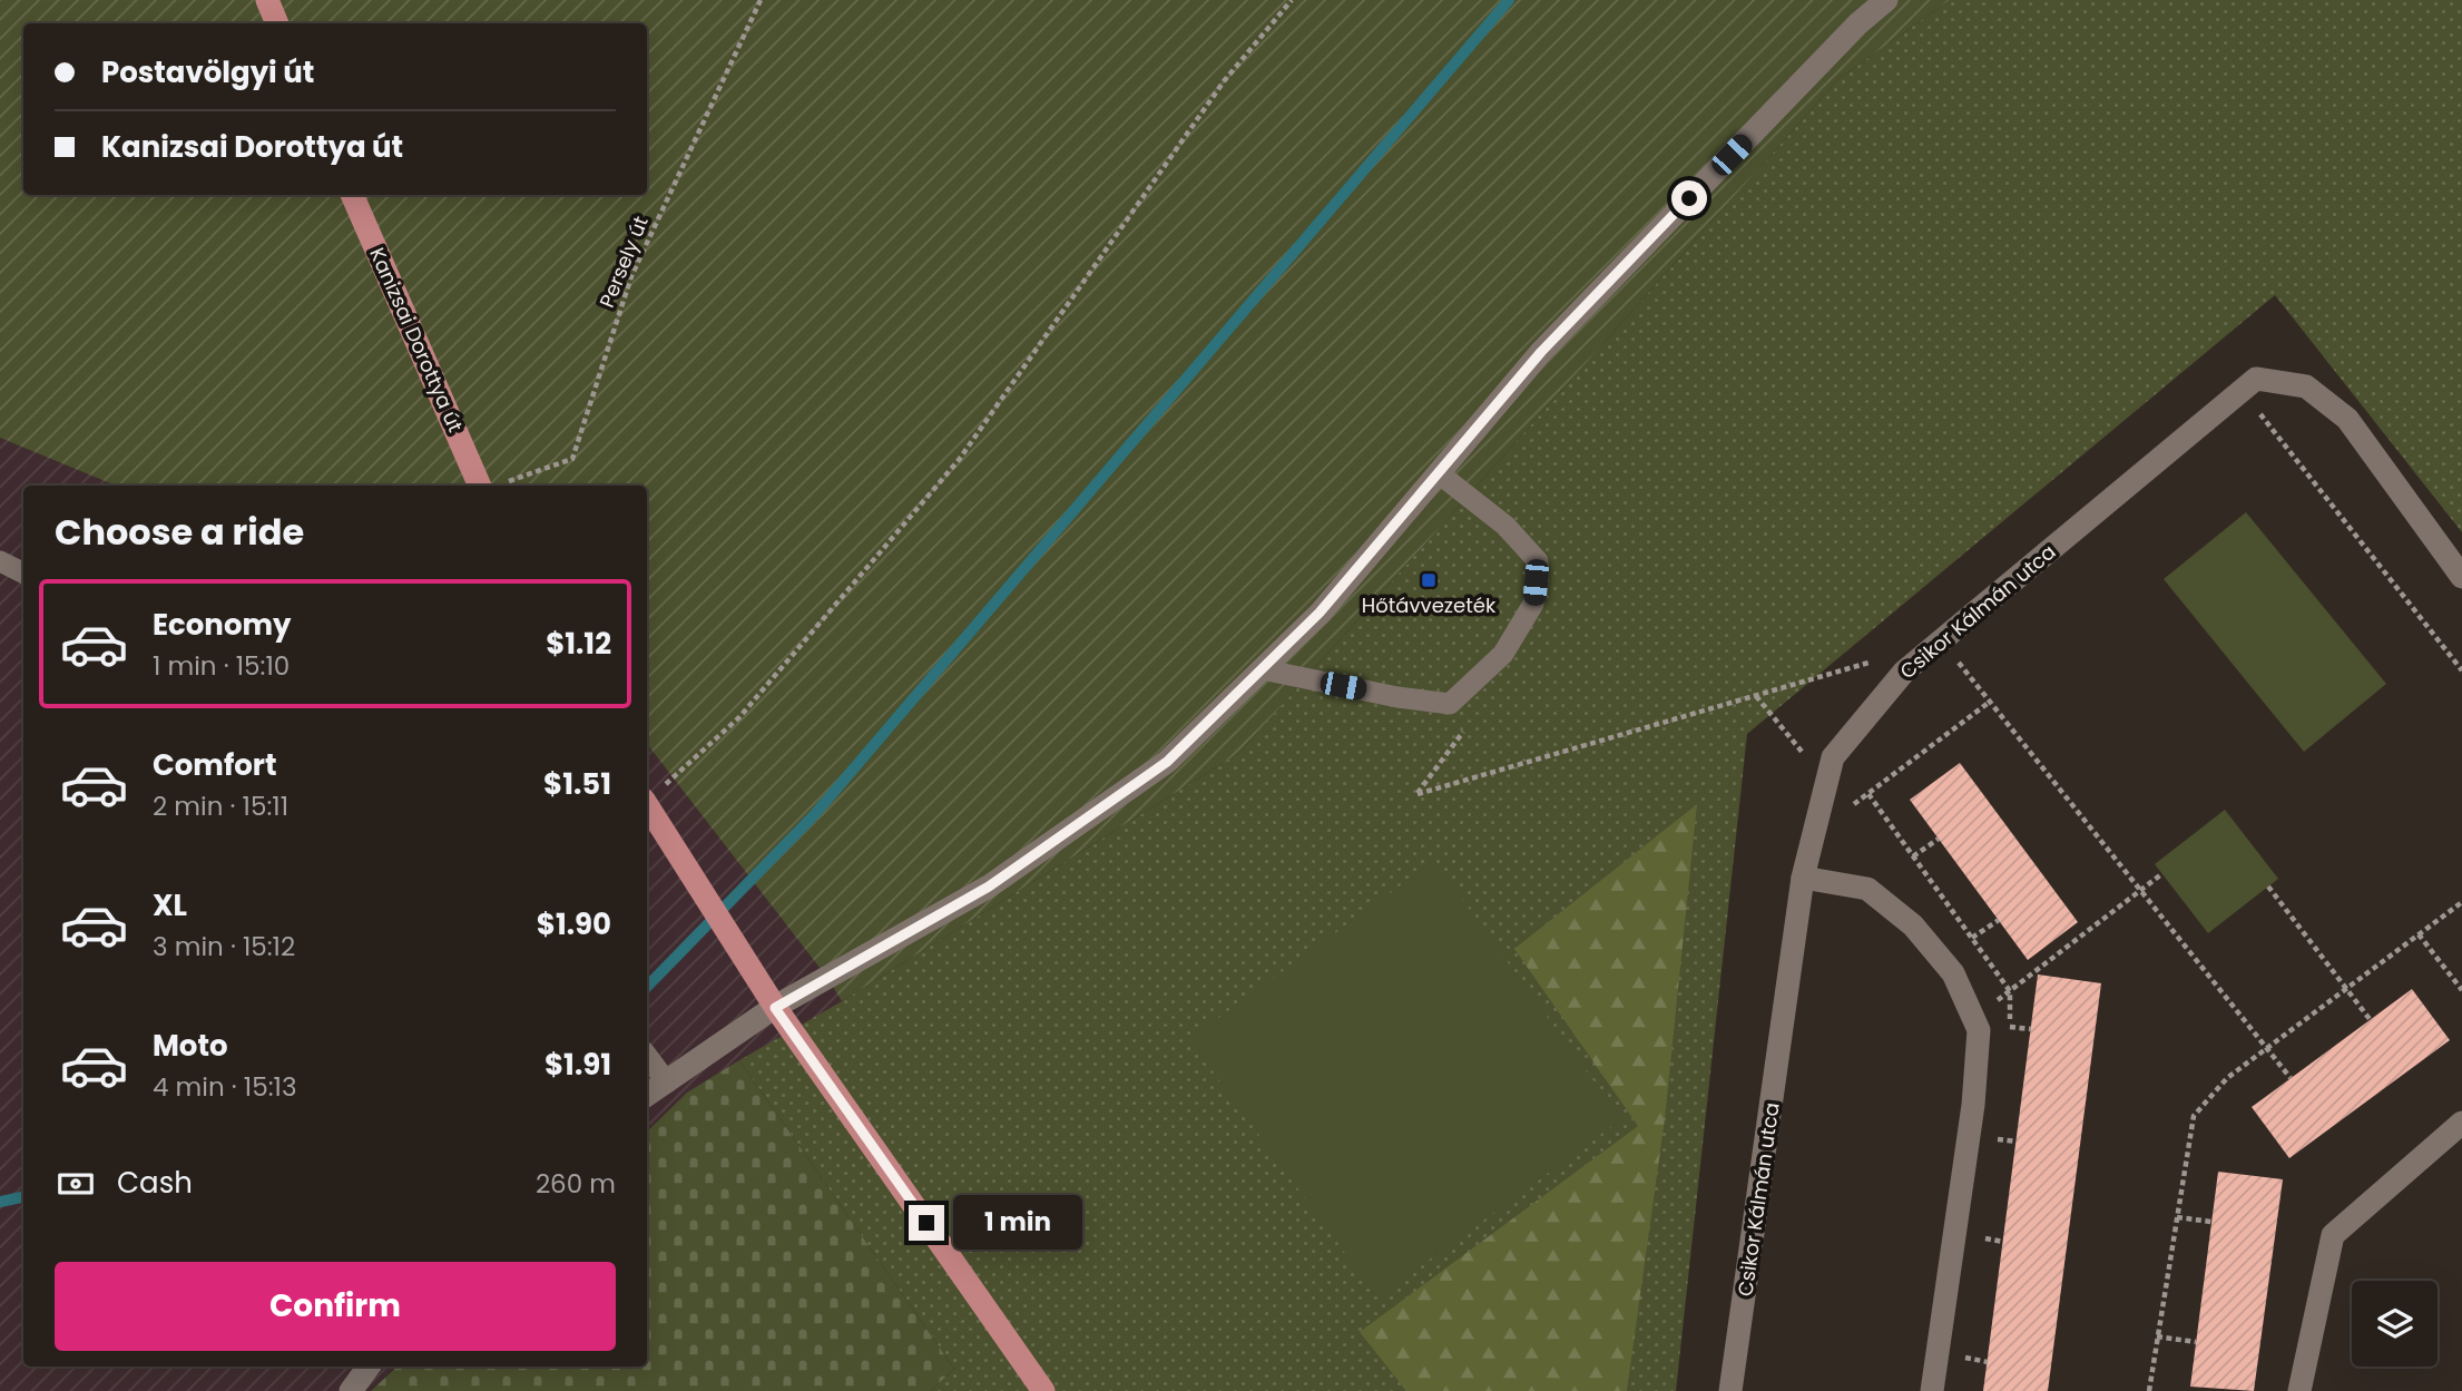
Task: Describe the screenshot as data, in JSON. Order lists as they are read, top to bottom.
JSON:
{
  "streets": {
    "main road": ["Kanizsai Dorottya út"],
    "street": ["Csikor Kálmán utca"],
    "path": ["Persely út"]
  },
  "places": {
    "transit": ["Hőtávvezeték"]
  },
  "page": {
    "banner": ["Postavölgyi út", "Kanizsai Dorottya út"],
    "heading": "Choose a ride",
    "list": [
      {
        "name": "Economy",
        "note": "1 min · 15:10",
        "value": "$1.12"
      },
      {
        "name": "Comfort",
        "note": "2 min · 15:11",
        "value": "$1.51"
      },
      {
        "name": "XL",
        "note": "3 min · 15:12",
        "value": "$1.90"
      },
      {
        "name": "Moto",
        "note": "4 min · 15:13",
        "value": "$1.91"
      }
    ],
    "pay": ["Cash", "260 m"],
    "bubble": "1 min",
    "buttons": "Confirm"
  }
}
